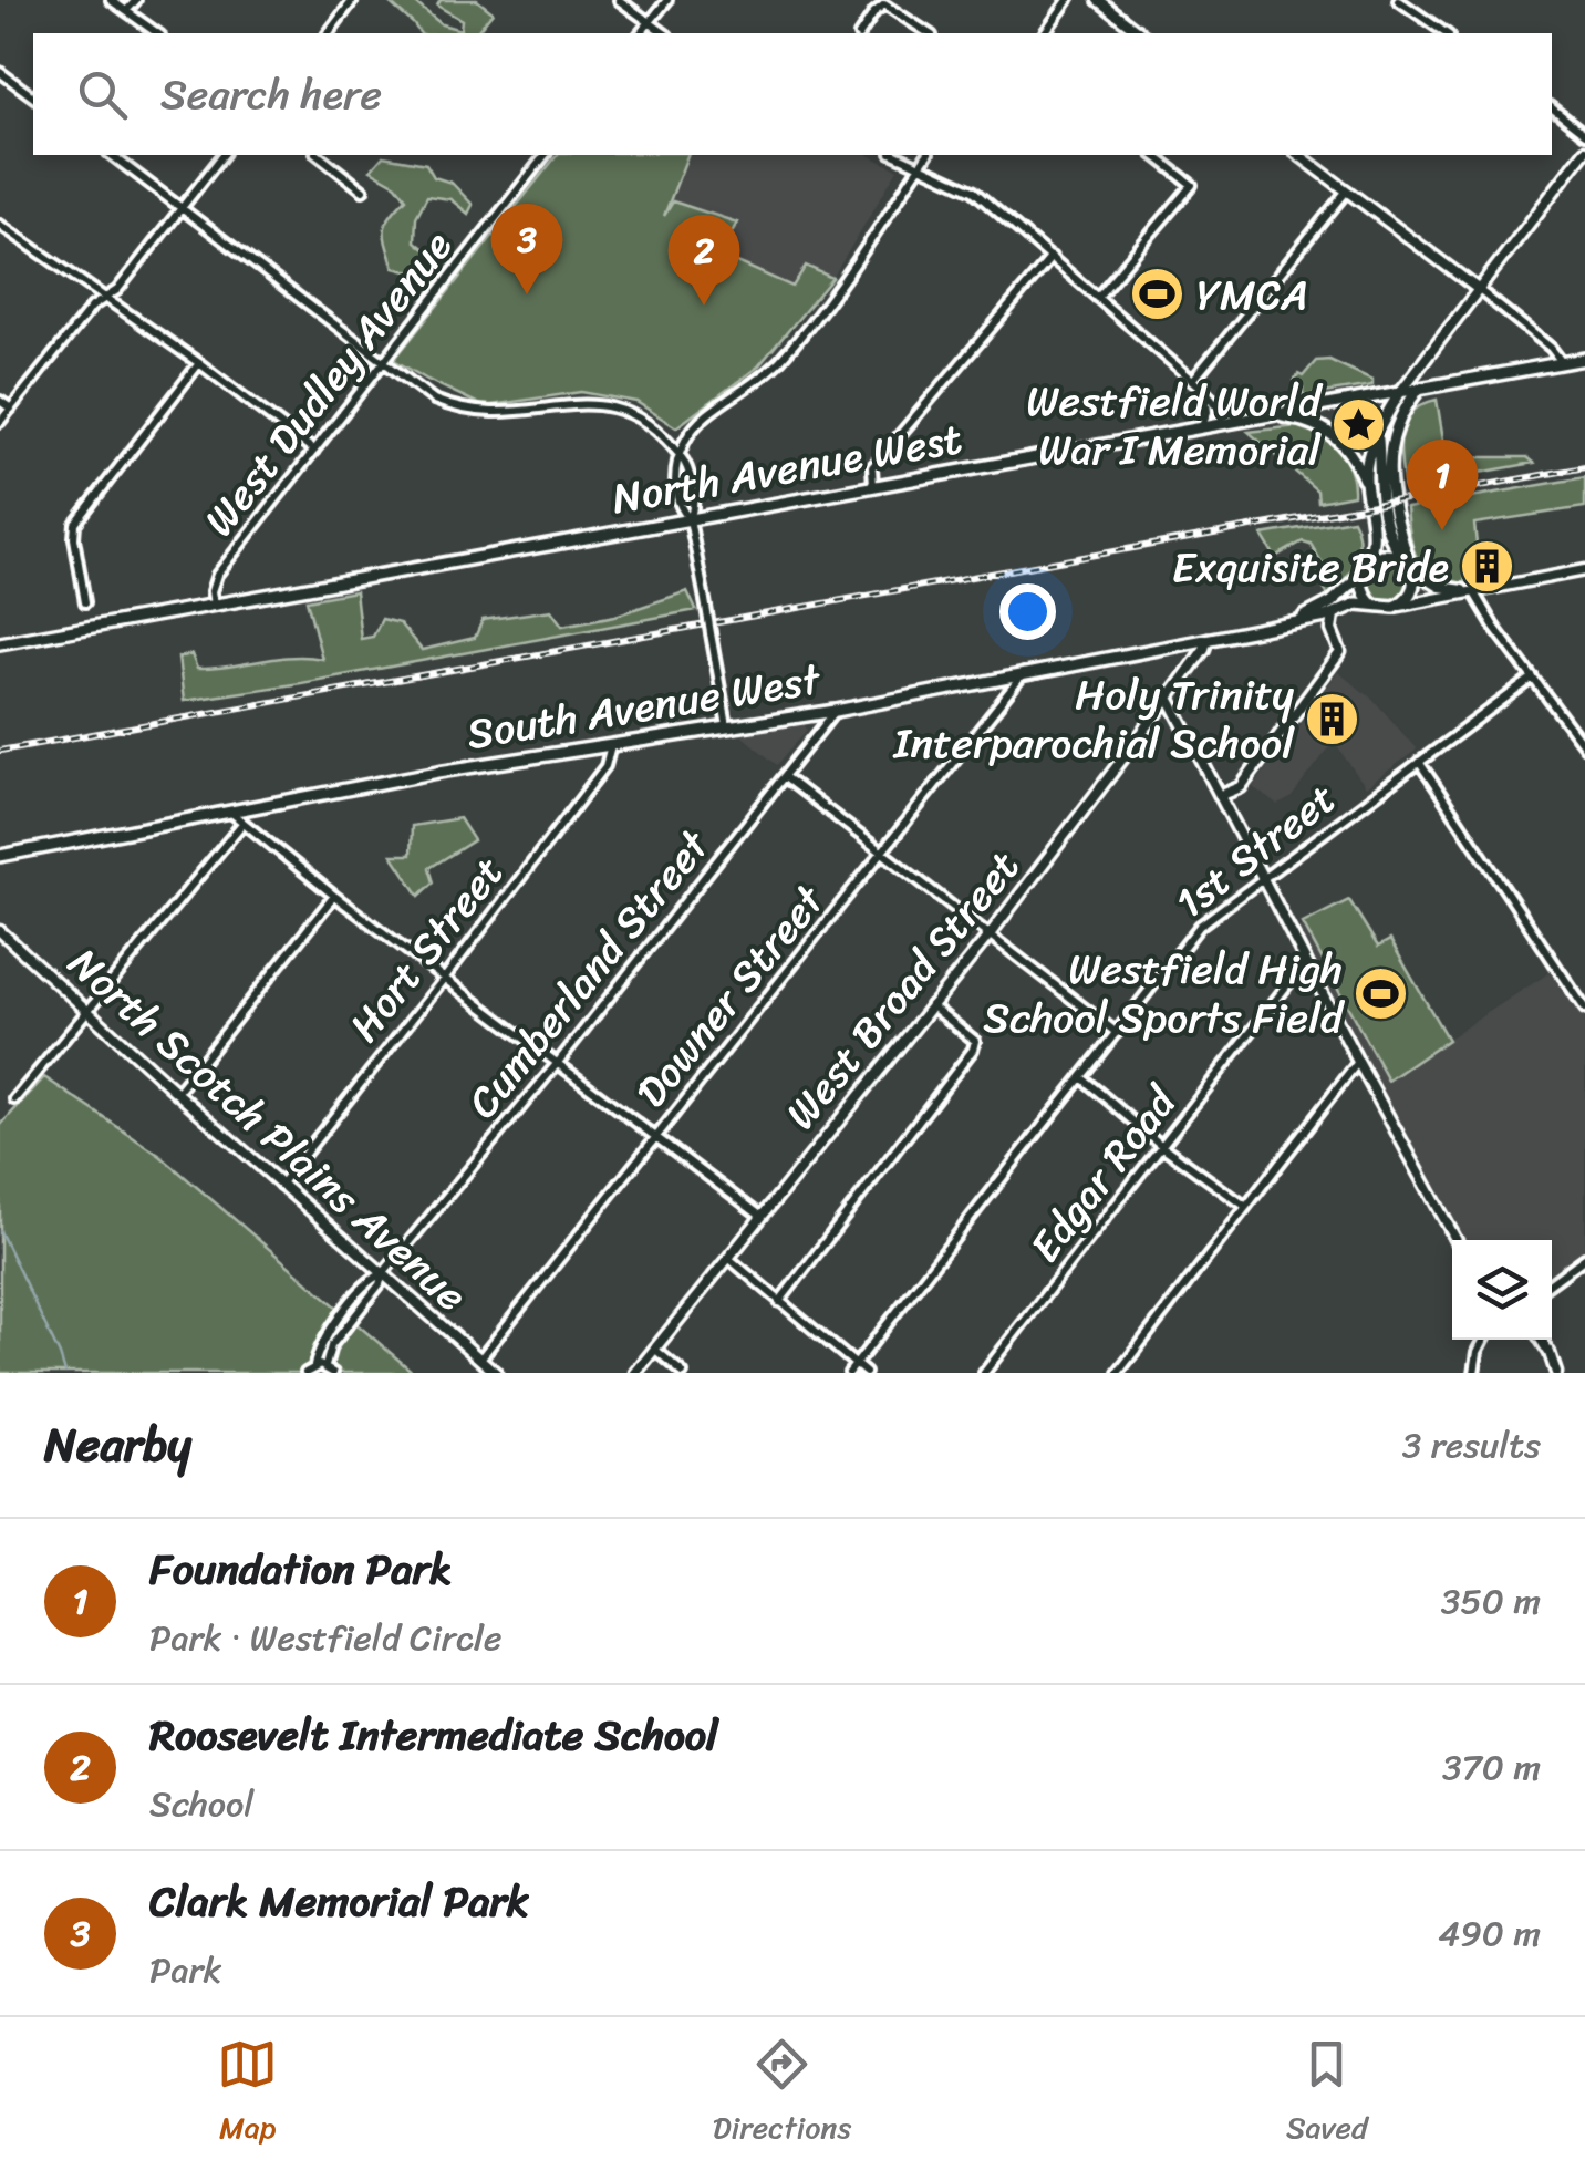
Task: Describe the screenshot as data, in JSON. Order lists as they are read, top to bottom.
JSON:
{
  "streets": {
    "main road": ["North Avenue West", "South Avenue West"],
    "street": [
      "West Dudley Avenue",
      "1st Street",
      "Hort Street",
      "Cumberland Street",
      "West Broad Street",
      "Downer Street",
      "North Scotch Plains Avenue",
      "Edgar Road"
    ]
  },
  "crossings": [
    ["West Dudley Avenue", "North Avenue West"],
    ["South Avenue West", "Hort Street"],
    ["South Avenue West", "Cumberland Street"],
    ["South Avenue West", "West Broad Street"],
    ["South Avenue West", "Downer Street"],
    ["Hort Street", "North Scotch Plains Avenue"],
    ["Cumberland Street", "North Scotch Plains Avenue"],
    ["Downer Street", "North Scotch Plains Avenue"]
  ],
  "places": {
    "sports": ["YMCA", "Westfield High School Sports Field"],
    "place": ["Westfield World War I Memorial"],
    "building": ["Exquisite Bride", "Holy Trinity Interparochial School"]
  },
  "page": {
    "search": "Search here",
    "pins": ["3", "2", "1"],
    "heading": ["Nearby", "3 results"],
    "list": [
      {
        "mark": "1",
        "name": "Foundation Park",
        "note": "Park · Westfield Circle",
        "value": "350 m"
      },
      {
        "mark": "2",
        "name": "Roosevelt Intermediate School",
        "note": "School",
        "value": "370 m"
      },
      {
        "mark": "3",
        "name": "Clark Memorial Park",
        "note": "Park",
        "value": "490 m"
      }
    ],
    "nav": ["Map", "Directions", "Saved"]
  }
}
